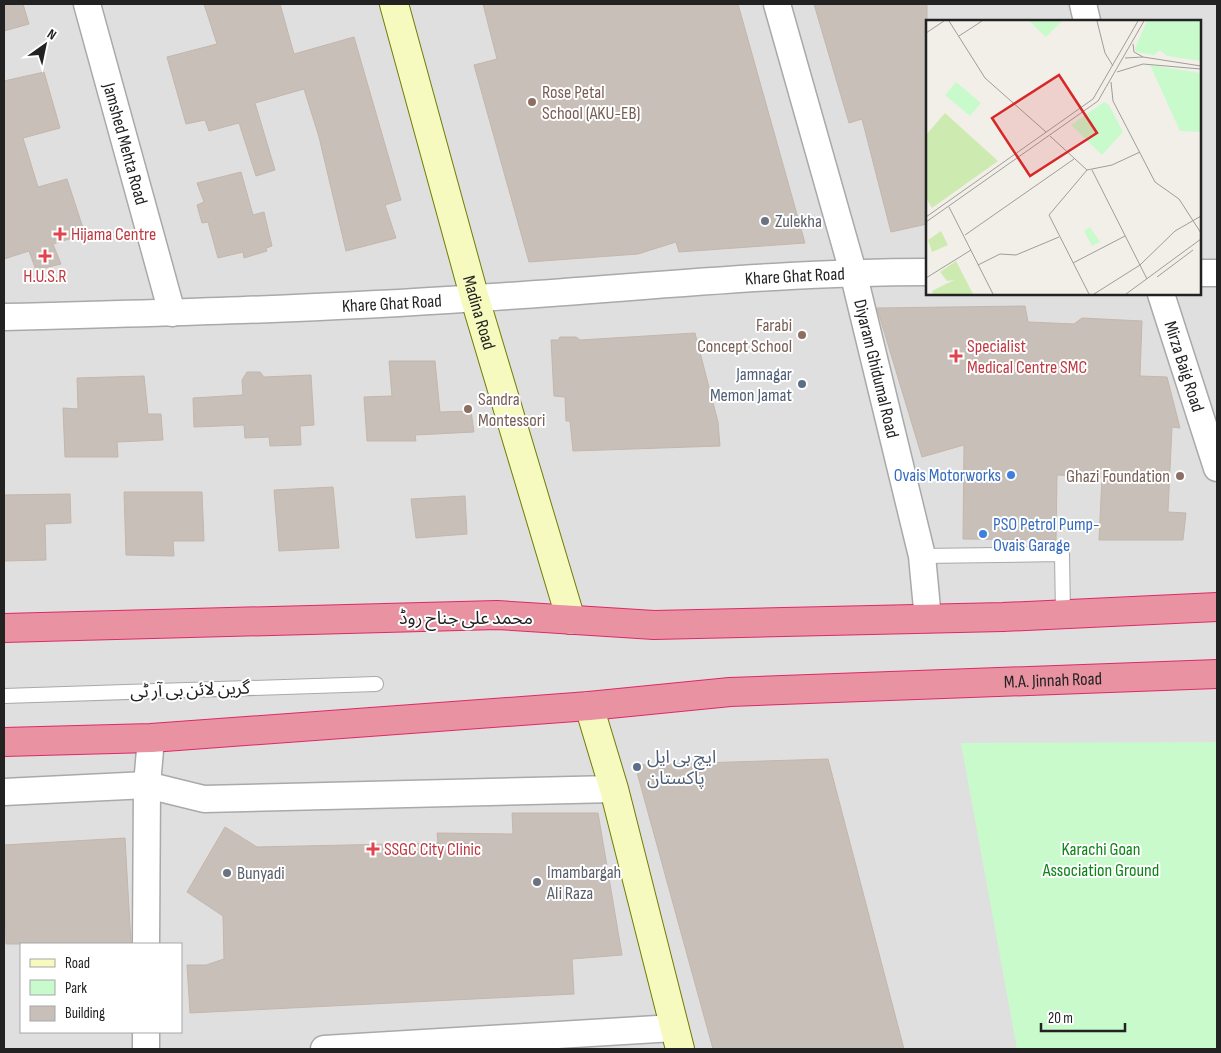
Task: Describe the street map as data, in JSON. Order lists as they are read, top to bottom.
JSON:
{
  "streets": {
    "highway": ["محمد علی جناح روڈ", "M.A. Jinnah Road"],
    "main road": ["Madina Road"],
    "street": [
      "Jamshed Mehta Road",
      "Khare Ghat Road",
      "Mirza Baig Road",
      "Diyaram Ghidumal Road"
    ],
    "lane": ["گرین لائن بی آر ٹی"]
  },
  "crossings": [
    ["Jamshed Mehta Road", "Khare Ghat Road"],
    ["Khare Ghat Road", "Madina Road"],
    ["Khare Ghat Road", "Diyaram Ghidumal Road"],
    ["Madina Road", "محمد علی جناح روڈ"],
    ["Diyaram Ghidumal Road", "محمد علی جناح روڈ"]
  ],
  "parks": ["Karachi Goan Association Ground"],
  "places": {
    "other": [
      "Rose Petal School (AKU-EB)",
      "Zulekha",
      "Farabi Concept School",
      "Jamnagar Memon Jamat",
      "Sandra Montessori",
      "Ovais Motorworks",
      "Ghazi Foundation",
      "PSO Petrol Pump- Ovais Garage",
      "ایچ بی ایل پاکستان",
      "Bunyadi",
      "Imambargah Ali Raza"
    ],
    "health": [
      "Hijama Centre",
      "H.U.S.R",
      "Specialist Medical Centre SMC",
      "SSGC City Clinic"
    ]
  },
  "legend": ["Road", "Park", "Building"],
  "scale_bar": "20 m",
  "north": "top right"
}
